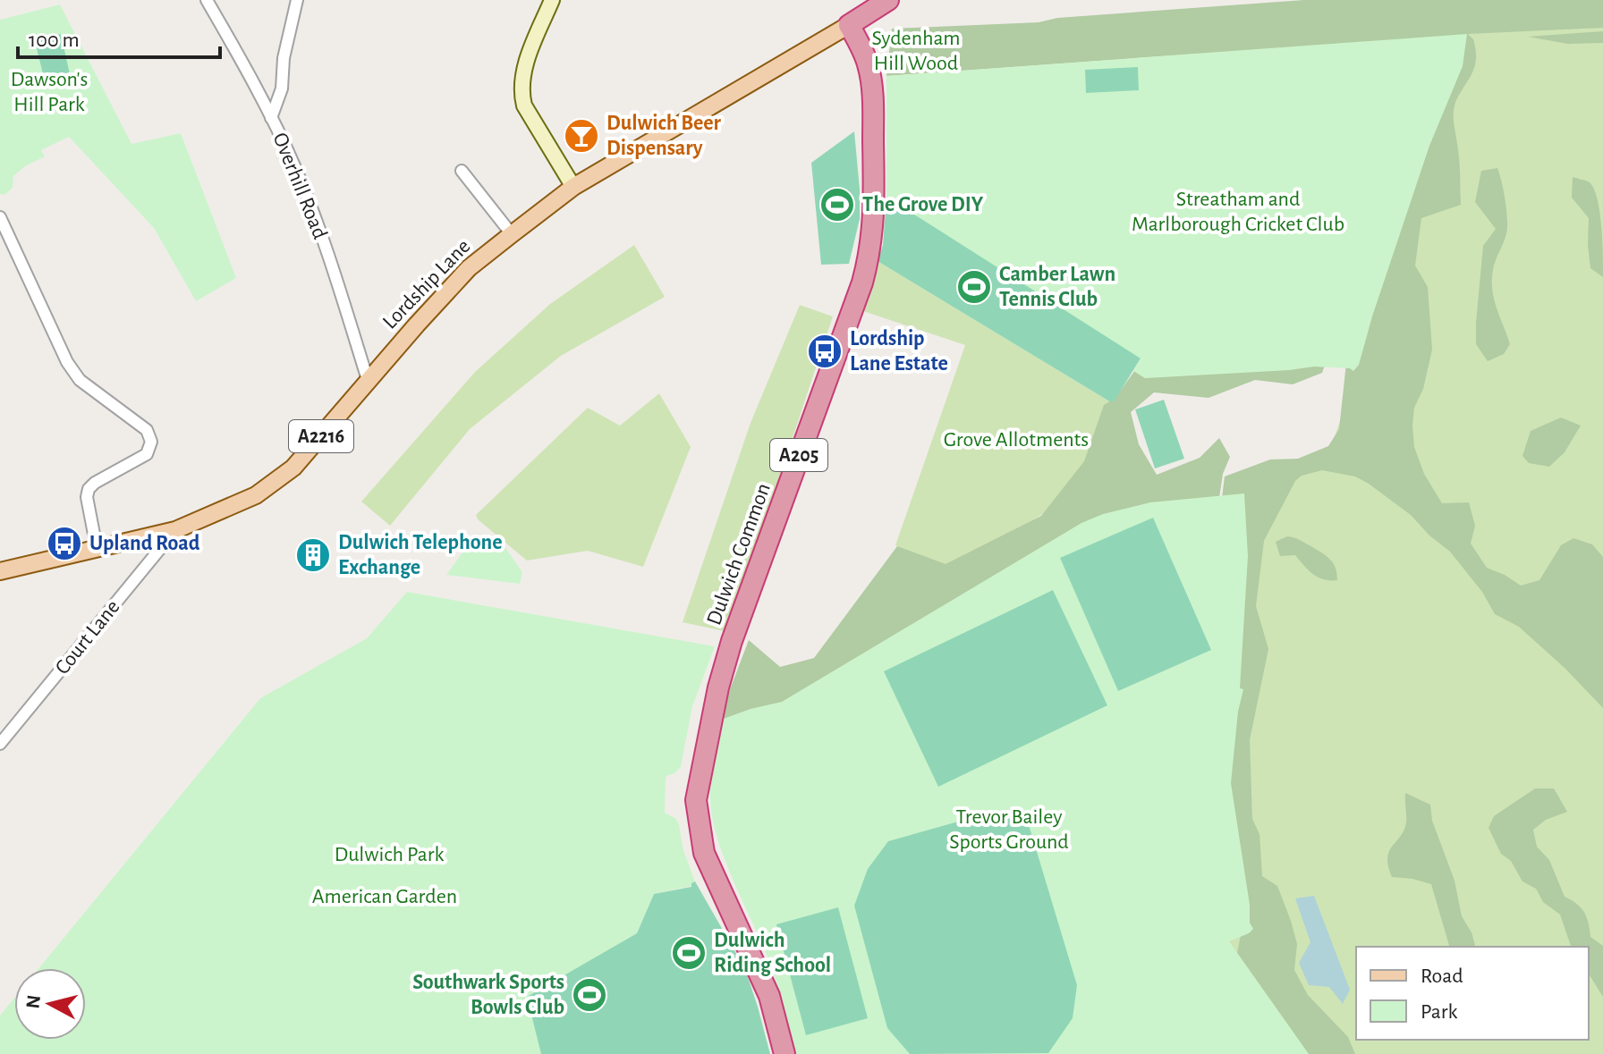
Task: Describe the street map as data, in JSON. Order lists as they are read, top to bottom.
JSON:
{
  "streets": {
    "highway": ["Lordship Lane", "A205", "Dulwich Common"],
    "main road": ["A2216"],
    "street": ["Overhill Road", "Court Lane"]
  },
  "crossings": [
    ["Overhill Road", "Lordship Lane"],
    ["Lordship Lane", "Dulwich Common"],
    ["Lordship Lane", "Court Lane"]
  ],
  "parks": [
    "Sydenham Hill Wood",
    "Dawson's Hill Park",
    "Streatham and Marlborough Cricket Club",
    "Grove Allotments",
    "Trevor Bailey Sports Ground",
    "Dulwich Park",
    "American Garden"
  ],
  "places": {
    "bar": ["Dulwich Beer Dispensary"],
    "sports": [
      "The Grove DIY",
      "Camber Lawn Tennis Club",
      "Dulwich Riding School",
      "Southwark Sports Bowls Club"
    ],
    "bus stop": ["Lordship Lane Estate", "Upland Road"],
    "building": ["Dulwich Telephone Exchange"]
  },
  "legend": ["Road", "Park"],
  "scale_bar": "100 m",
  "north": "left"
}
